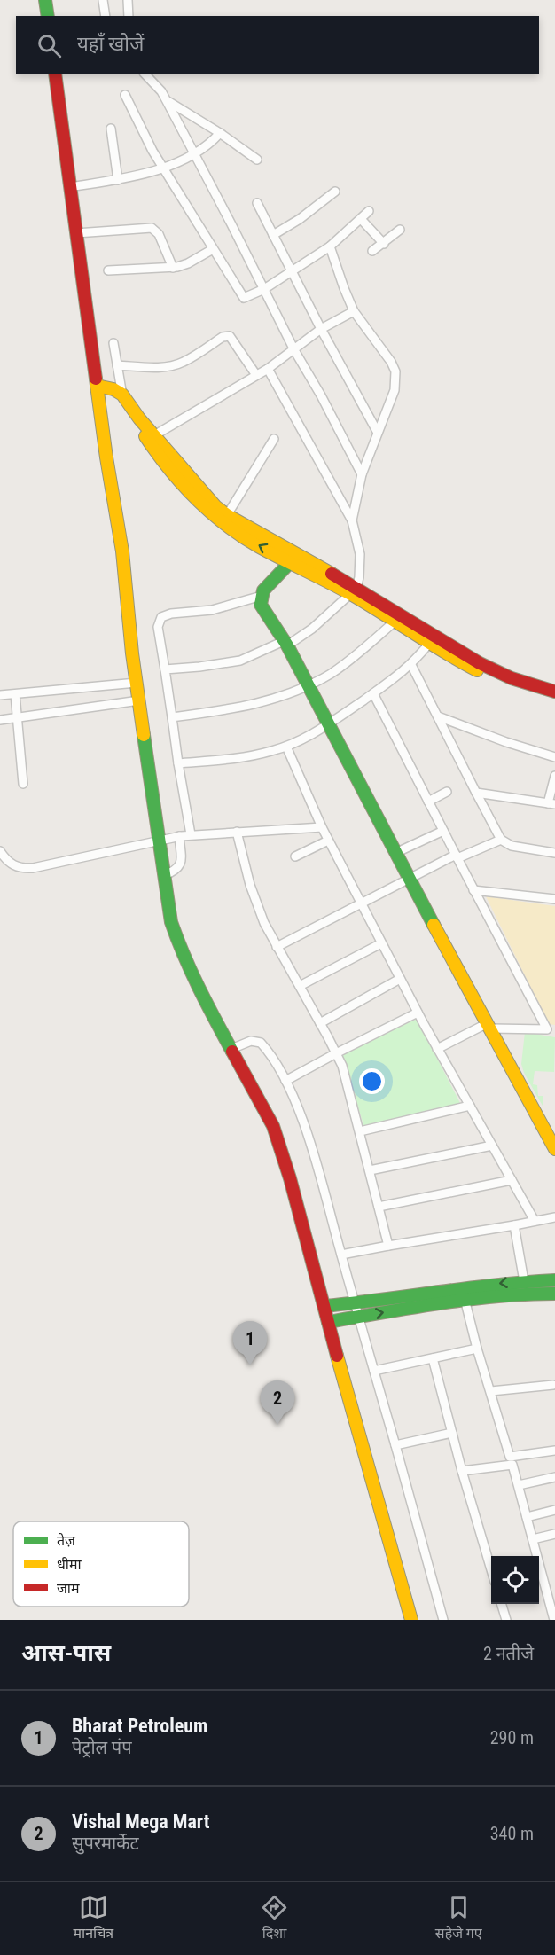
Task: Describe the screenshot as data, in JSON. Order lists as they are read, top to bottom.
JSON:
{
  "legend": ["तेज़", "धीमा", "जाम"],
  "page": {
    "search": "यहाँ खोजें",
    "pins": ["1", "2"],
    "heading": ["आस-पास", "2 नतीजे"],
    "list": [
      {
        "mark": "1",
        "name": "Bharat Petroleum",
        "note": "पेट्रोल पंप",
        "value": "290 m"
      },
      {
        "mark": "2",
        "name": "Vishal Mega Mart",
        "note": "सुपरमार्केट",
        "value": "340 m"
      }
    ],
    "nav": ["मानचित्र", "दिशा", "सहेजे गए"]
  }
}
